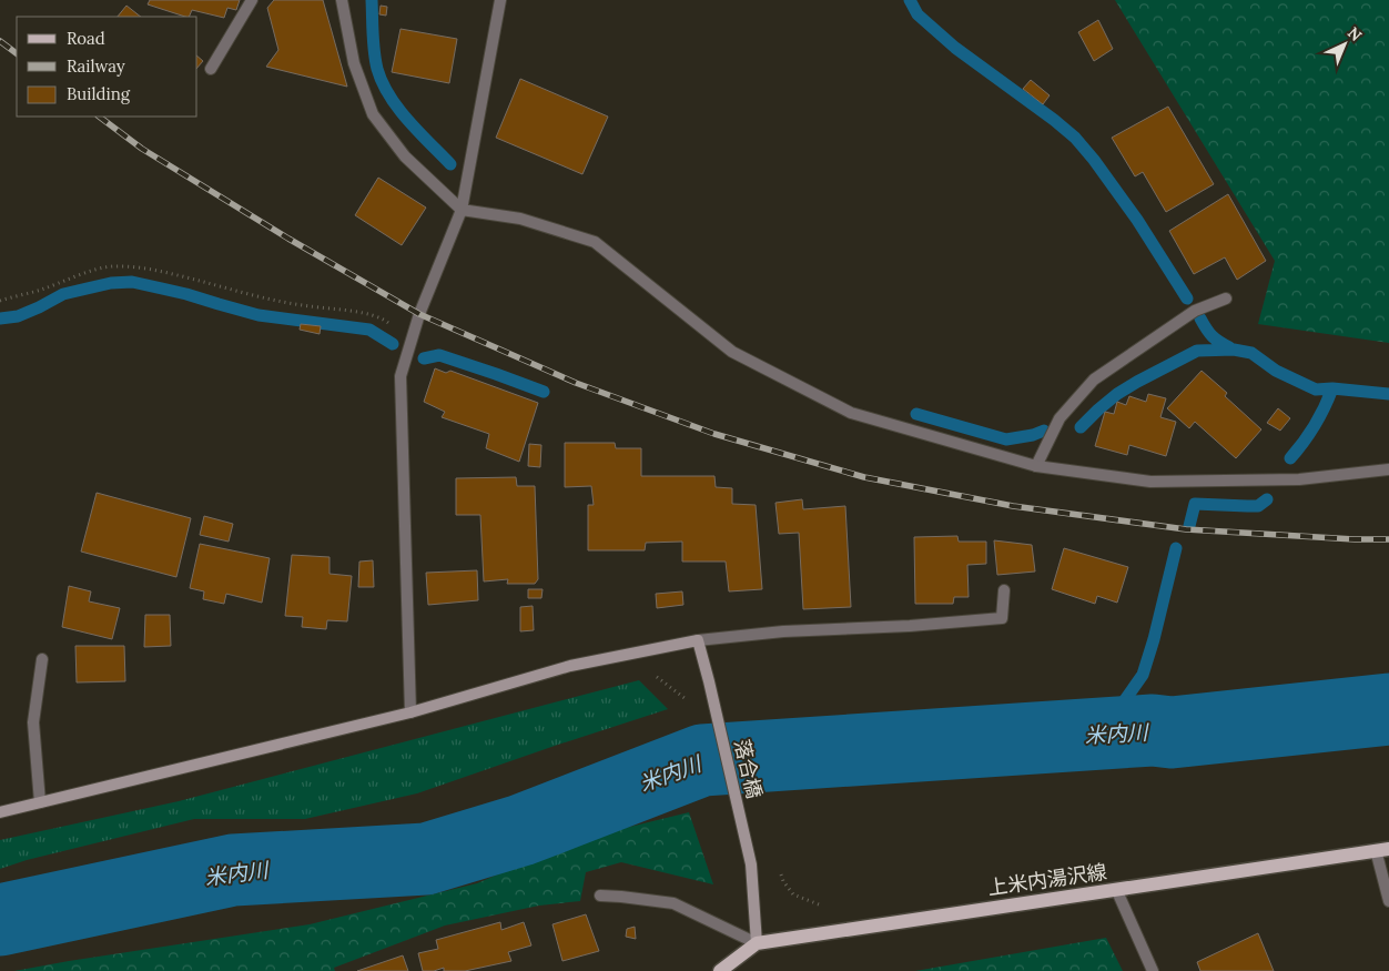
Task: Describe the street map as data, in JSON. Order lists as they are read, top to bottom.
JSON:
{
  "streets": {
    "main road": ["上米内湯沢線"],
    "street": ["落合橋"]
  },
  "crossings": [
    ["落合橋", "上米内湯沢線"]
  ],
  "water": ["米内川"],
  "legend": ["Road", "Railway", "Building"],
  "north": "top right"
}
